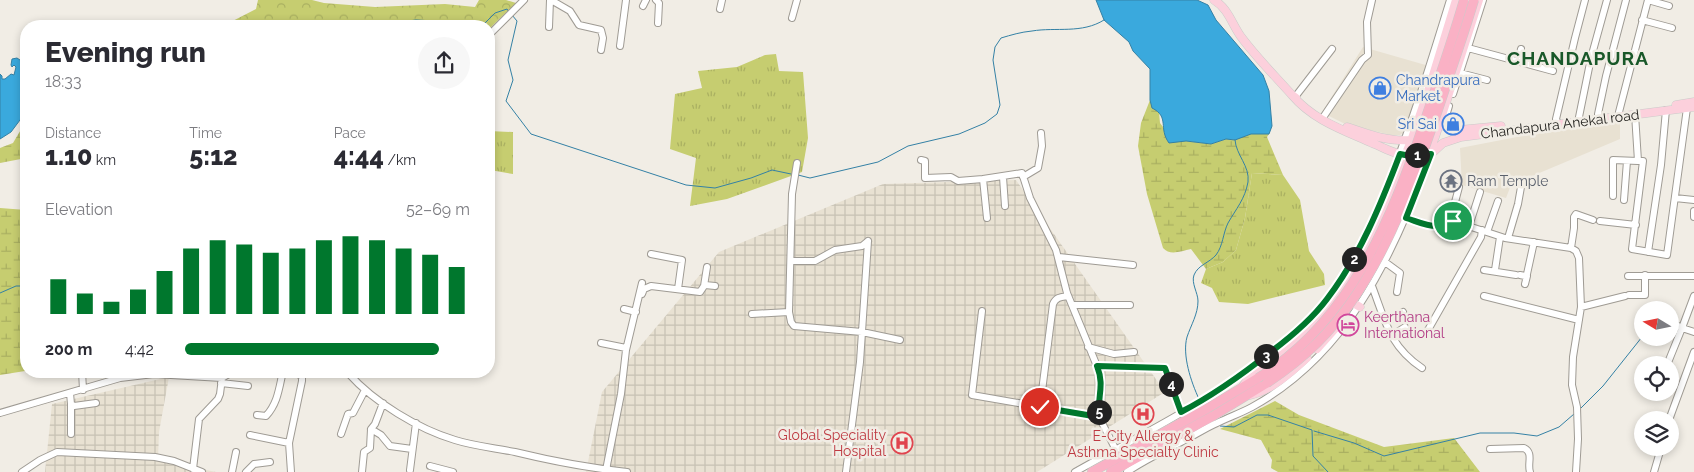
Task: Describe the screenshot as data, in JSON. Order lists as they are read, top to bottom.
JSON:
{
  "streets": {
    "main road": ["Chandapura Anekal road"]
  },
  "districts": ["CHANDAPURA"],
  "places": {
    "shop": ["Chandrapura Market", "Sri Sai"],
    "temple": ["Ram Temple"],
    "hotel": ["Keerthana International"],
    "hospital": ["E-City Allergy & Asthma Specialty Clinic", "Global Speciality Hospital"]
  },
  "north": "left",
  "page": {
    "heading": ["Evening run", "18:33"],
    "stats": [
      ["Distance", "1.10 km"],
      ["Time", "5:12"],
      ["Pace", "4:44 /km"]
    ],
    "pins": [
      "1",
      "2",
      "3",
      "4",
      "5"
    ],
    "chart": ["Elevation", "52–69 m"],
    "list": [
      {
        "name": "200 m",
        "note": "4:42"
      }
    ]
  }
}
